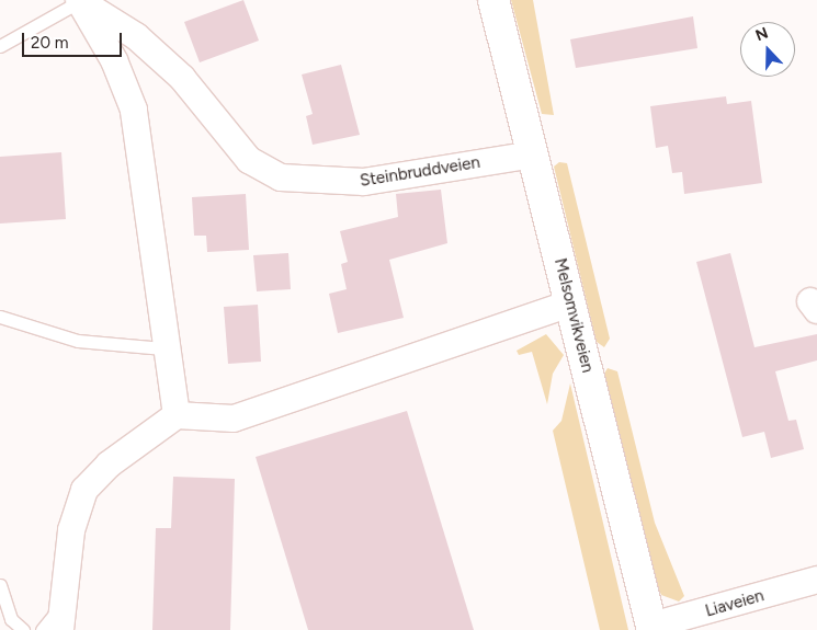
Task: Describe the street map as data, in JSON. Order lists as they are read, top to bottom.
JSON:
{
  "streets": {
    "main road": ["Melsomvikveien"],
    "street": ["Steinbruddveien", "Liaveien"]
  },
  "crossings": [
    ["Steinbruddveien", "Melsomvikveien"],
    ["Melsomvikveien", "Liaveien"]
  ],
  "scale_bar": "20 m",
  "north": "top"
}
